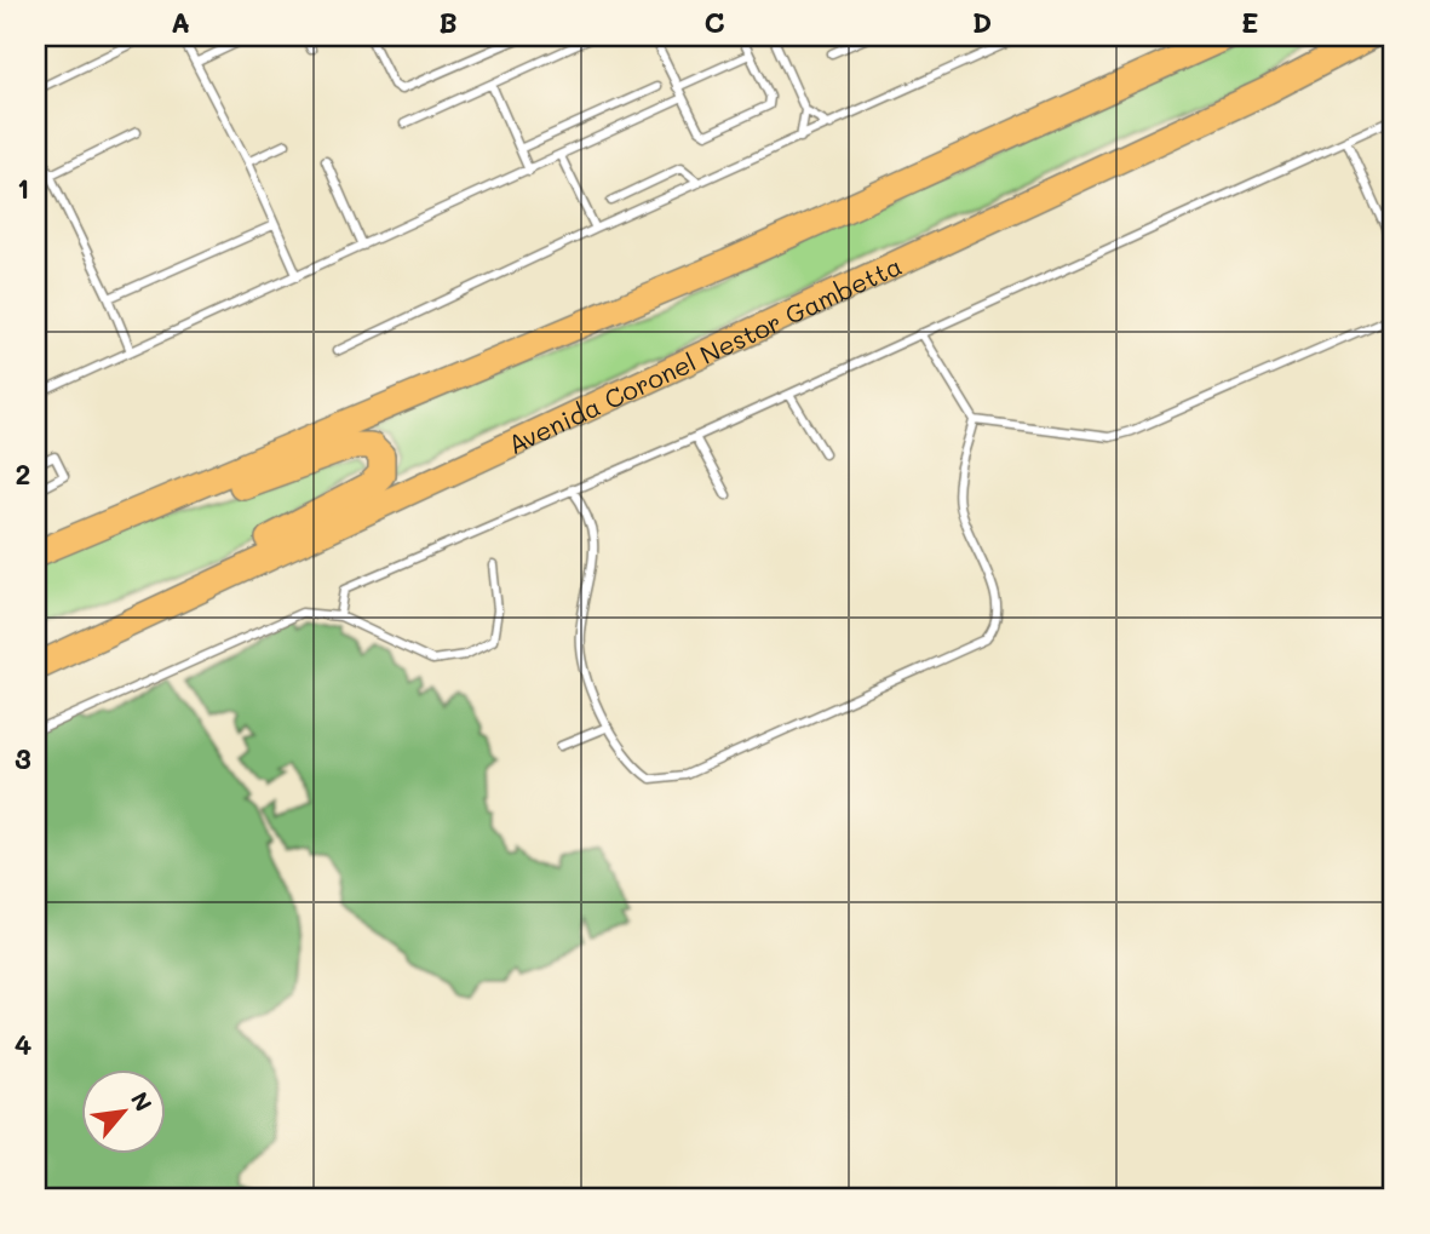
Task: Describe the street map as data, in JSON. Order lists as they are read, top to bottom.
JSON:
{
  "streets": {
    "highway": ["Avenida Coronel Nestor Gambetta"]
  },
  "north": "top right",
  "grid": {
    "columns": [
      "A",
      "B",
      "C",
      "D",
      "E"
    ],
    "rows": [
      "1",
      "2",
      "3",
      "4"
    ]
  }
}
